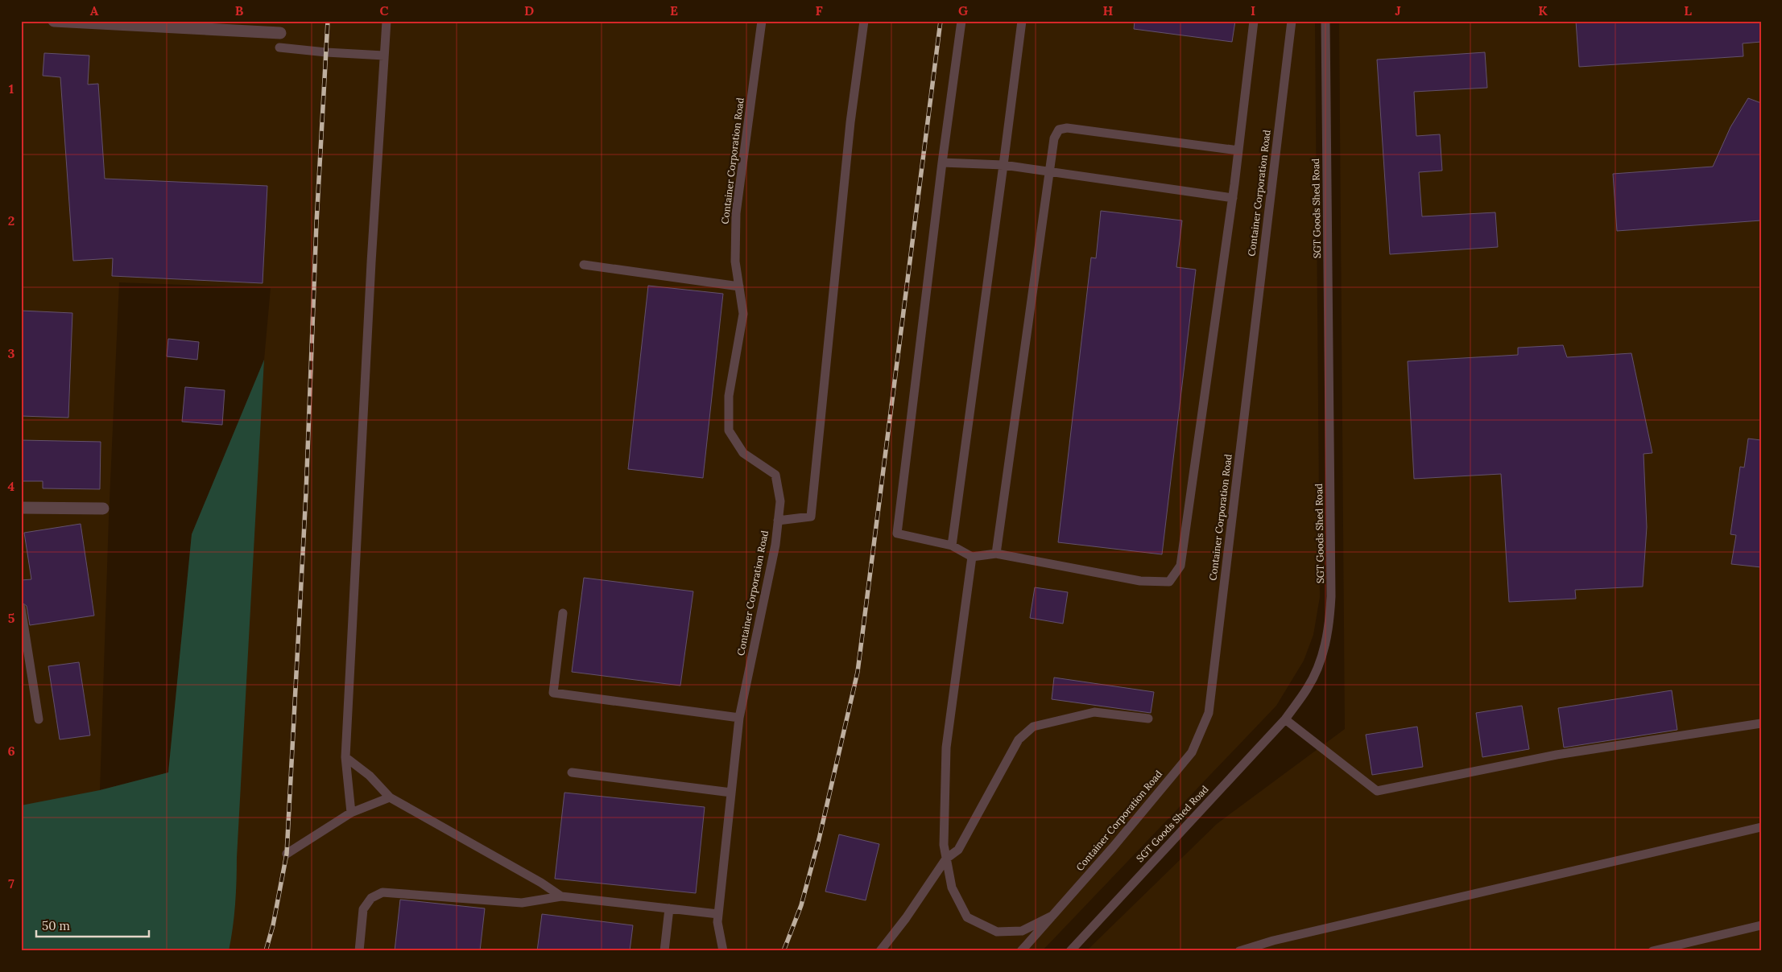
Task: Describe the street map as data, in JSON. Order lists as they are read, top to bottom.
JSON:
{
  "streets": {
    "lane": ["Container Corporation Road", "SGT Goods Shed Road"]
  },
  "scale_bar": "50 m",
  "grid": {
    "columns": [
      "A",
      "B",
      "C",
      "D",
      "E",
      "F",
      "G",
      "H",
      "I",
      "J",
      "K",
      "L"
    ],
    "rows": [
      "1",
      "2",
      "3",
      "4",
      "5",
      "6",
      "7"
    ]
  }
}
